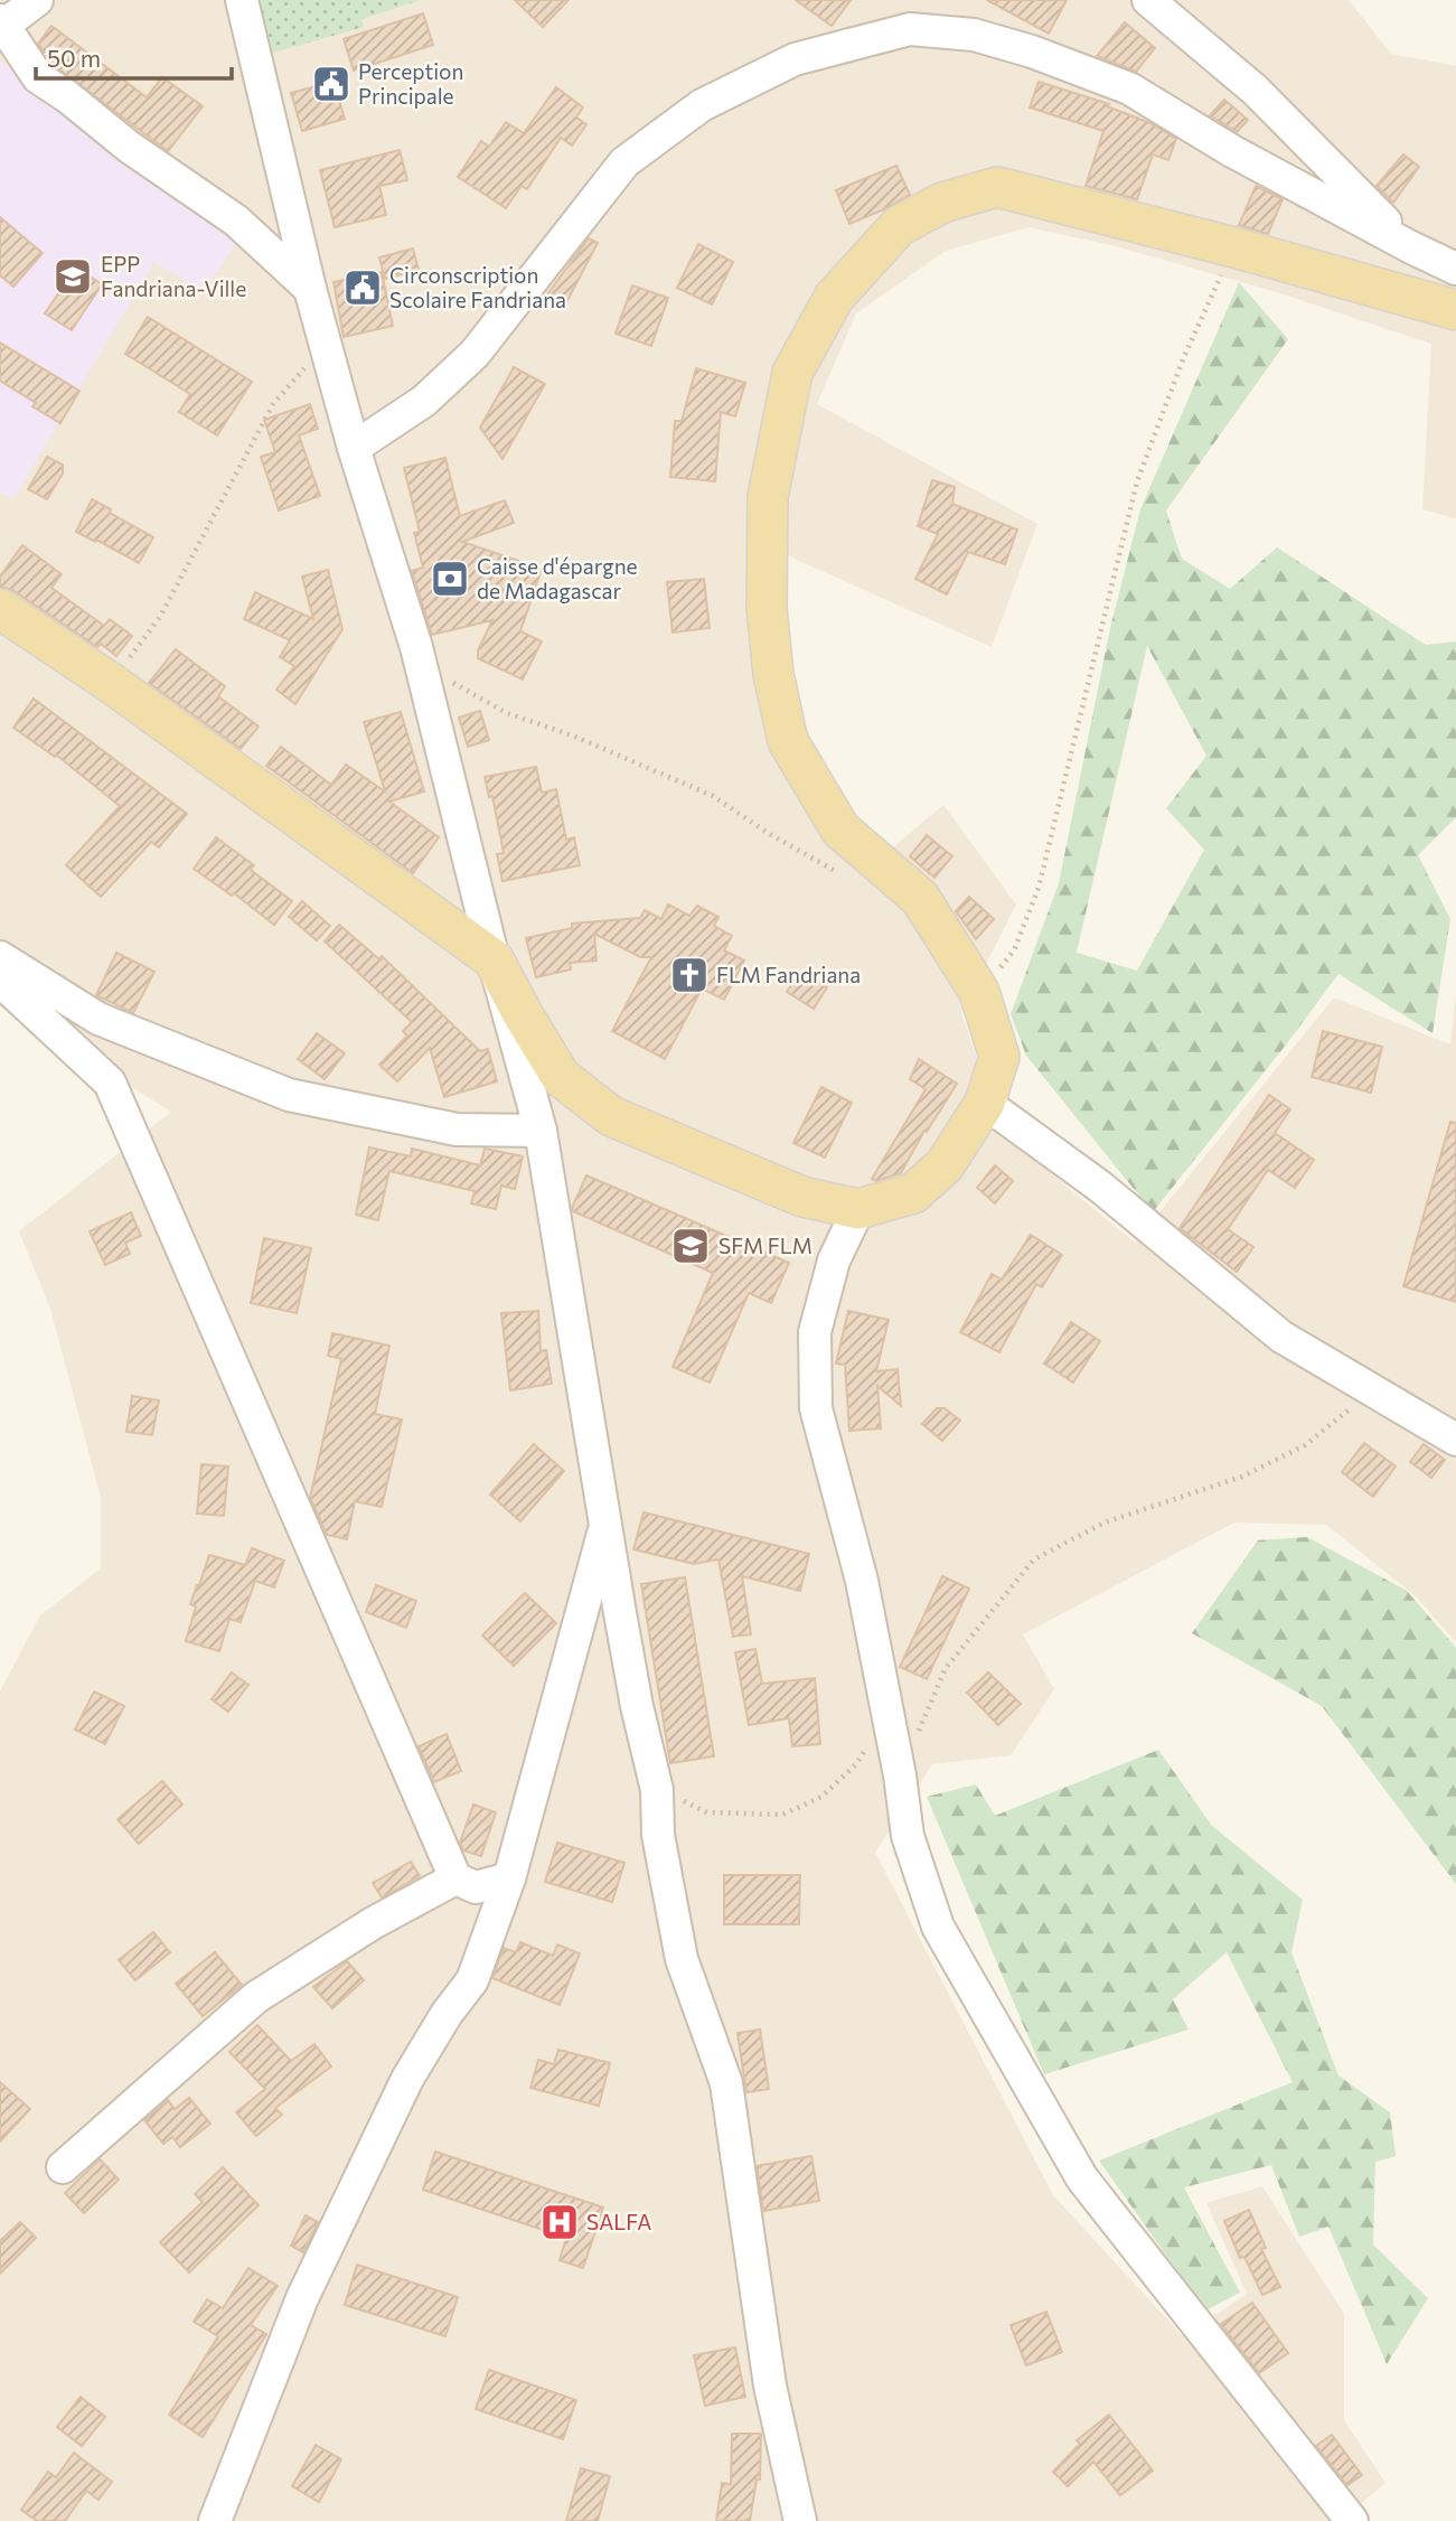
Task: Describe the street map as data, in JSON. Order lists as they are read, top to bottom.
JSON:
{
  "places": {
    "public building": ["Perception Principale", "Circonscription Scolaire Fandriana"],
    "school or university": ["EPP Fandriana-Ville", "SFM FLM"],
    "bank": ["Caisse d'épargne de Madagascar"],
    "church": ["FLM Fandriana"],
    "hospital": ["SALFA"]
  },
  "scale_bar": "50 m"
}
